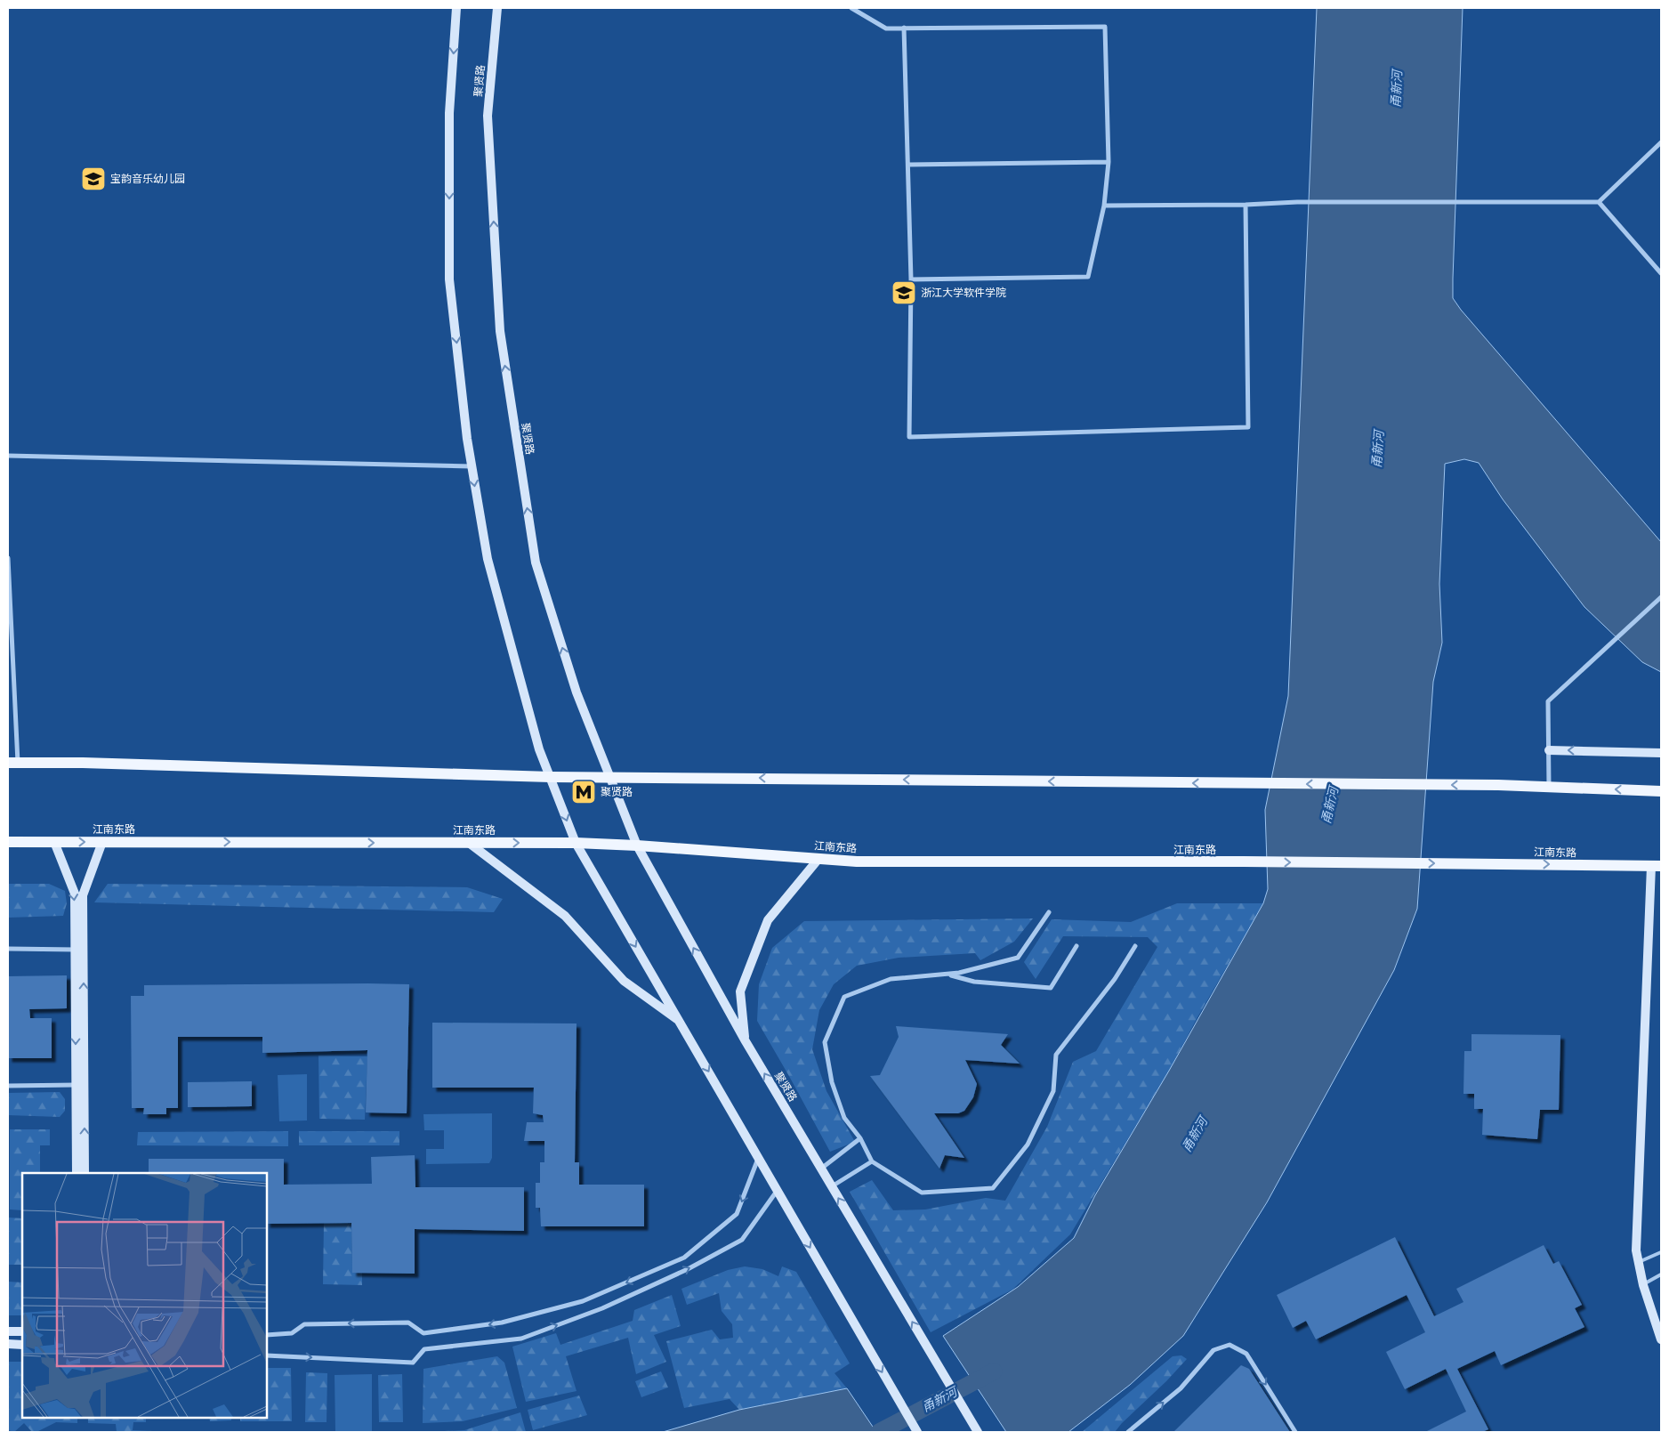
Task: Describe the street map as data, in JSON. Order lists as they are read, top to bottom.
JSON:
{
  "streets": {
    "main road": ["聚贤路", "江南东路"]
  },
  "crossings": [
    ["聚贤路", "江南东路"]
  ],
  "water": ["甬新河"],
  "places": {
    "school or university": ["宝韵音乐幼儿园", "浙江大学软件学院"],
    "metro station": ["聚贤路"]
  }
}
